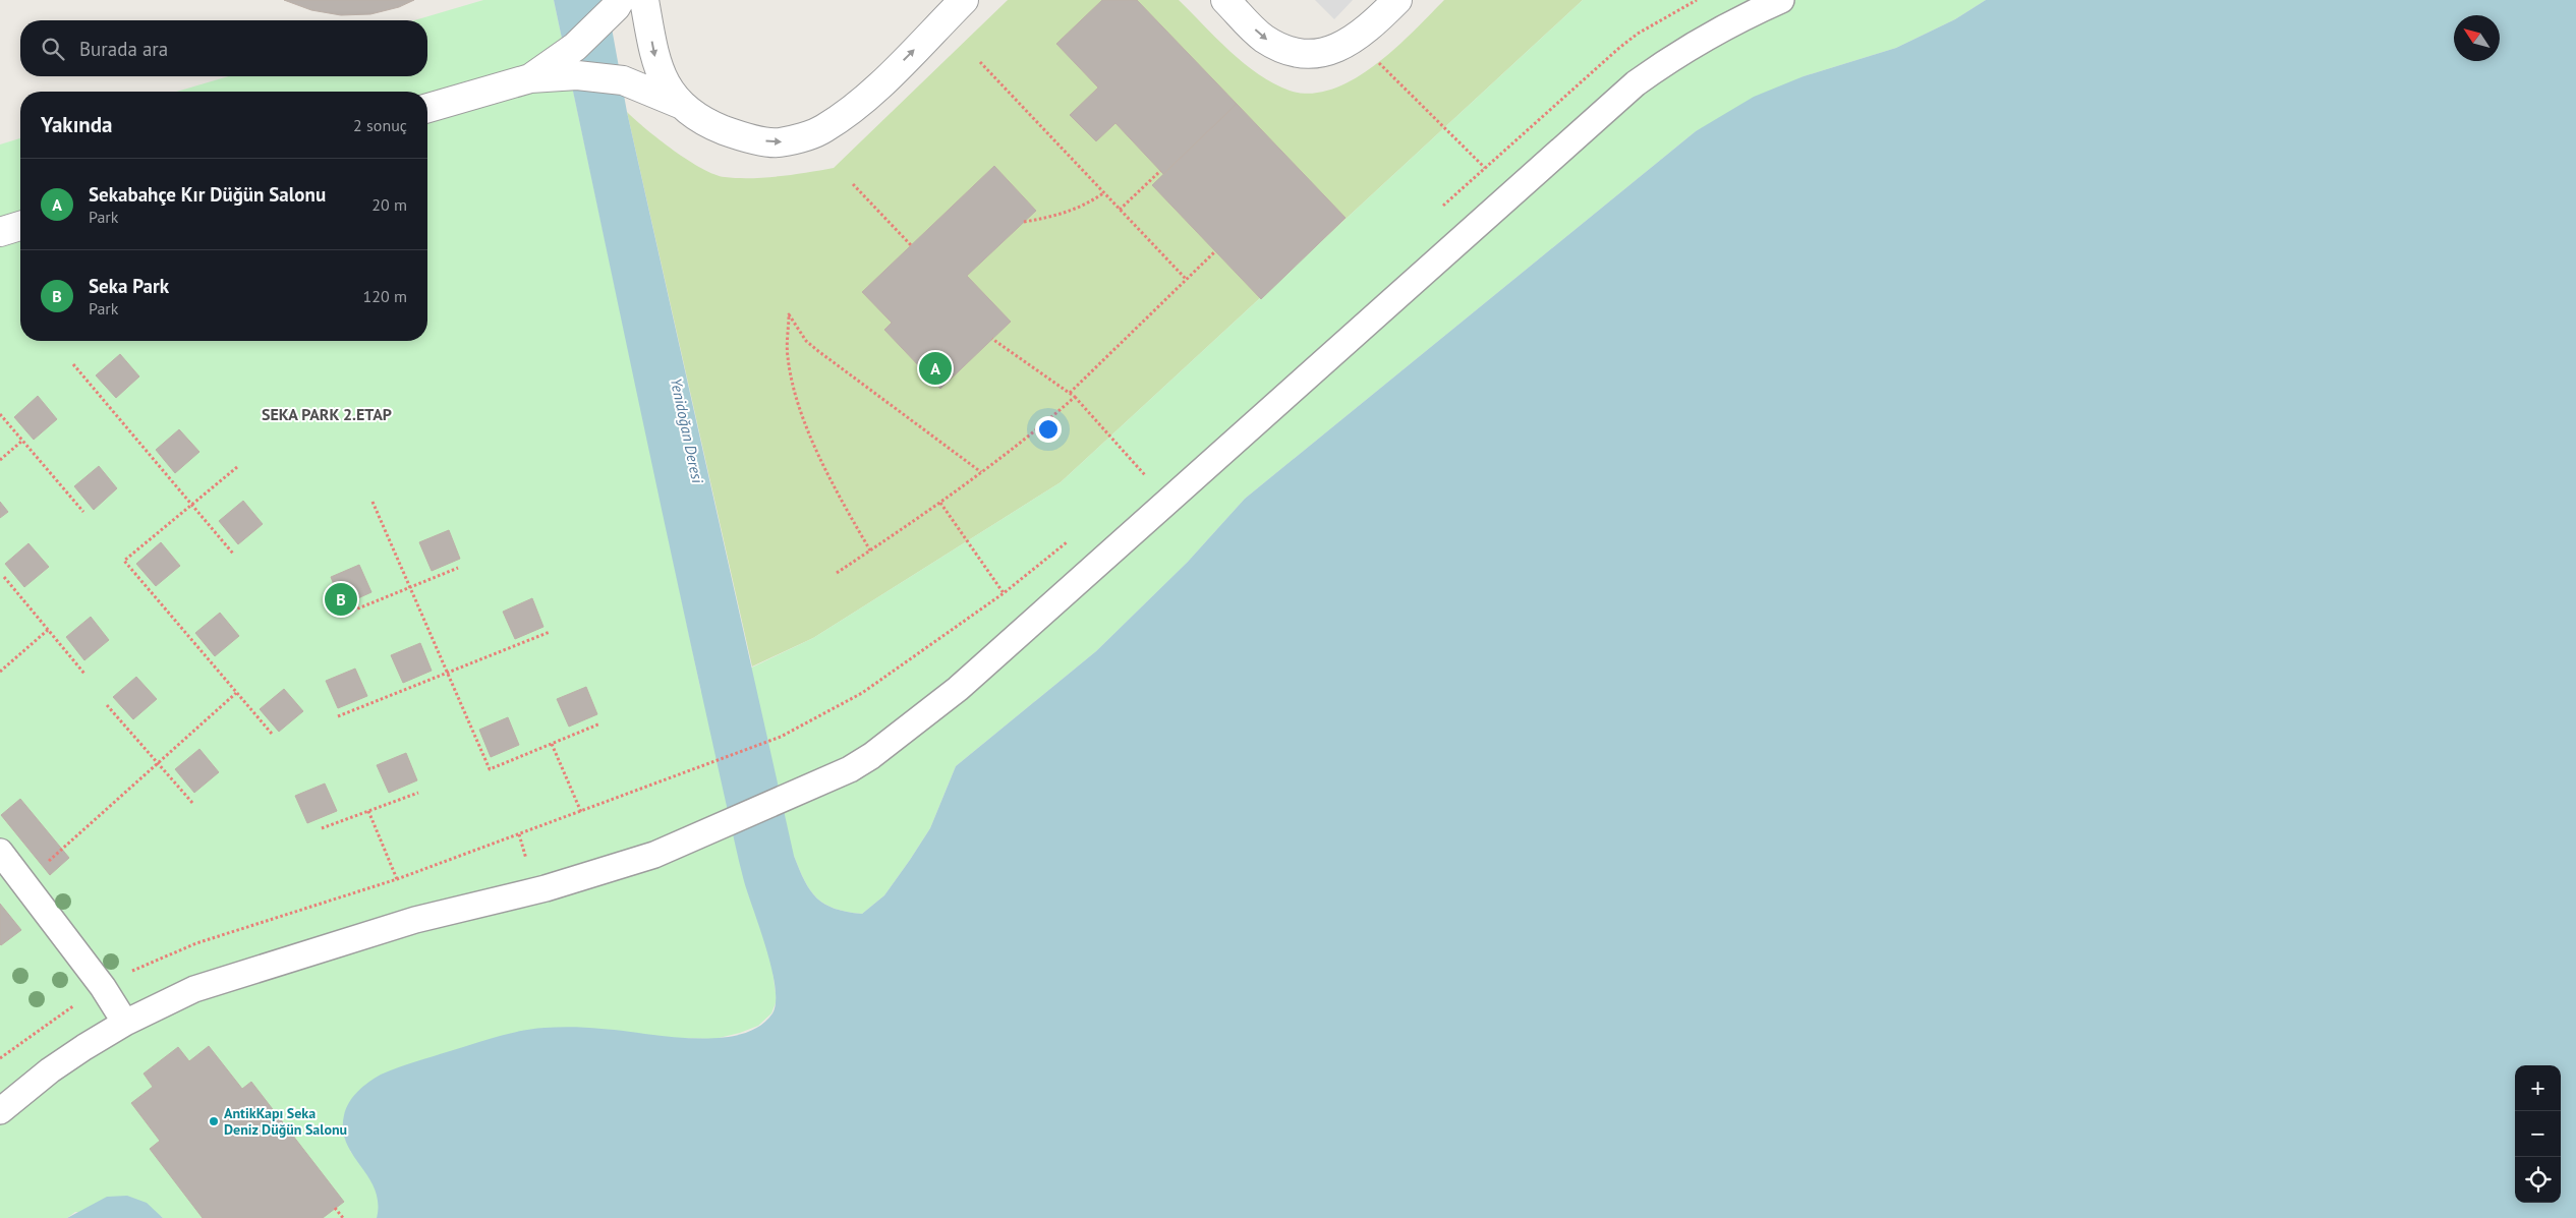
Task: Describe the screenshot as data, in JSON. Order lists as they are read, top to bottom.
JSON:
{
  "districts": ["SEKA PARK 2.ETAP"],
  "water": ["Yenidoğan Deresi"],
  "places": ["AntikKapı Seka Deniz Düğün Salonu"],
  "north": "top left",
  "page": {
    "search": "Burada ara",
    "heading": ["Yakında", "2 sonuç"],
    "list": [
      {
        "mark": "A",
        "name": "Sekabahçe Kır Düğün Salonu",
        "note": "Park",
        "value": "20 m"
      },
      {
        "mark": "B",
        "name": "Seka Park",
        "note": "Park",
        "value": "120 m"
      }
    ],
    "pins": ["A", "B"],
    "map_buttons": ["+", "−"]
  }
}
